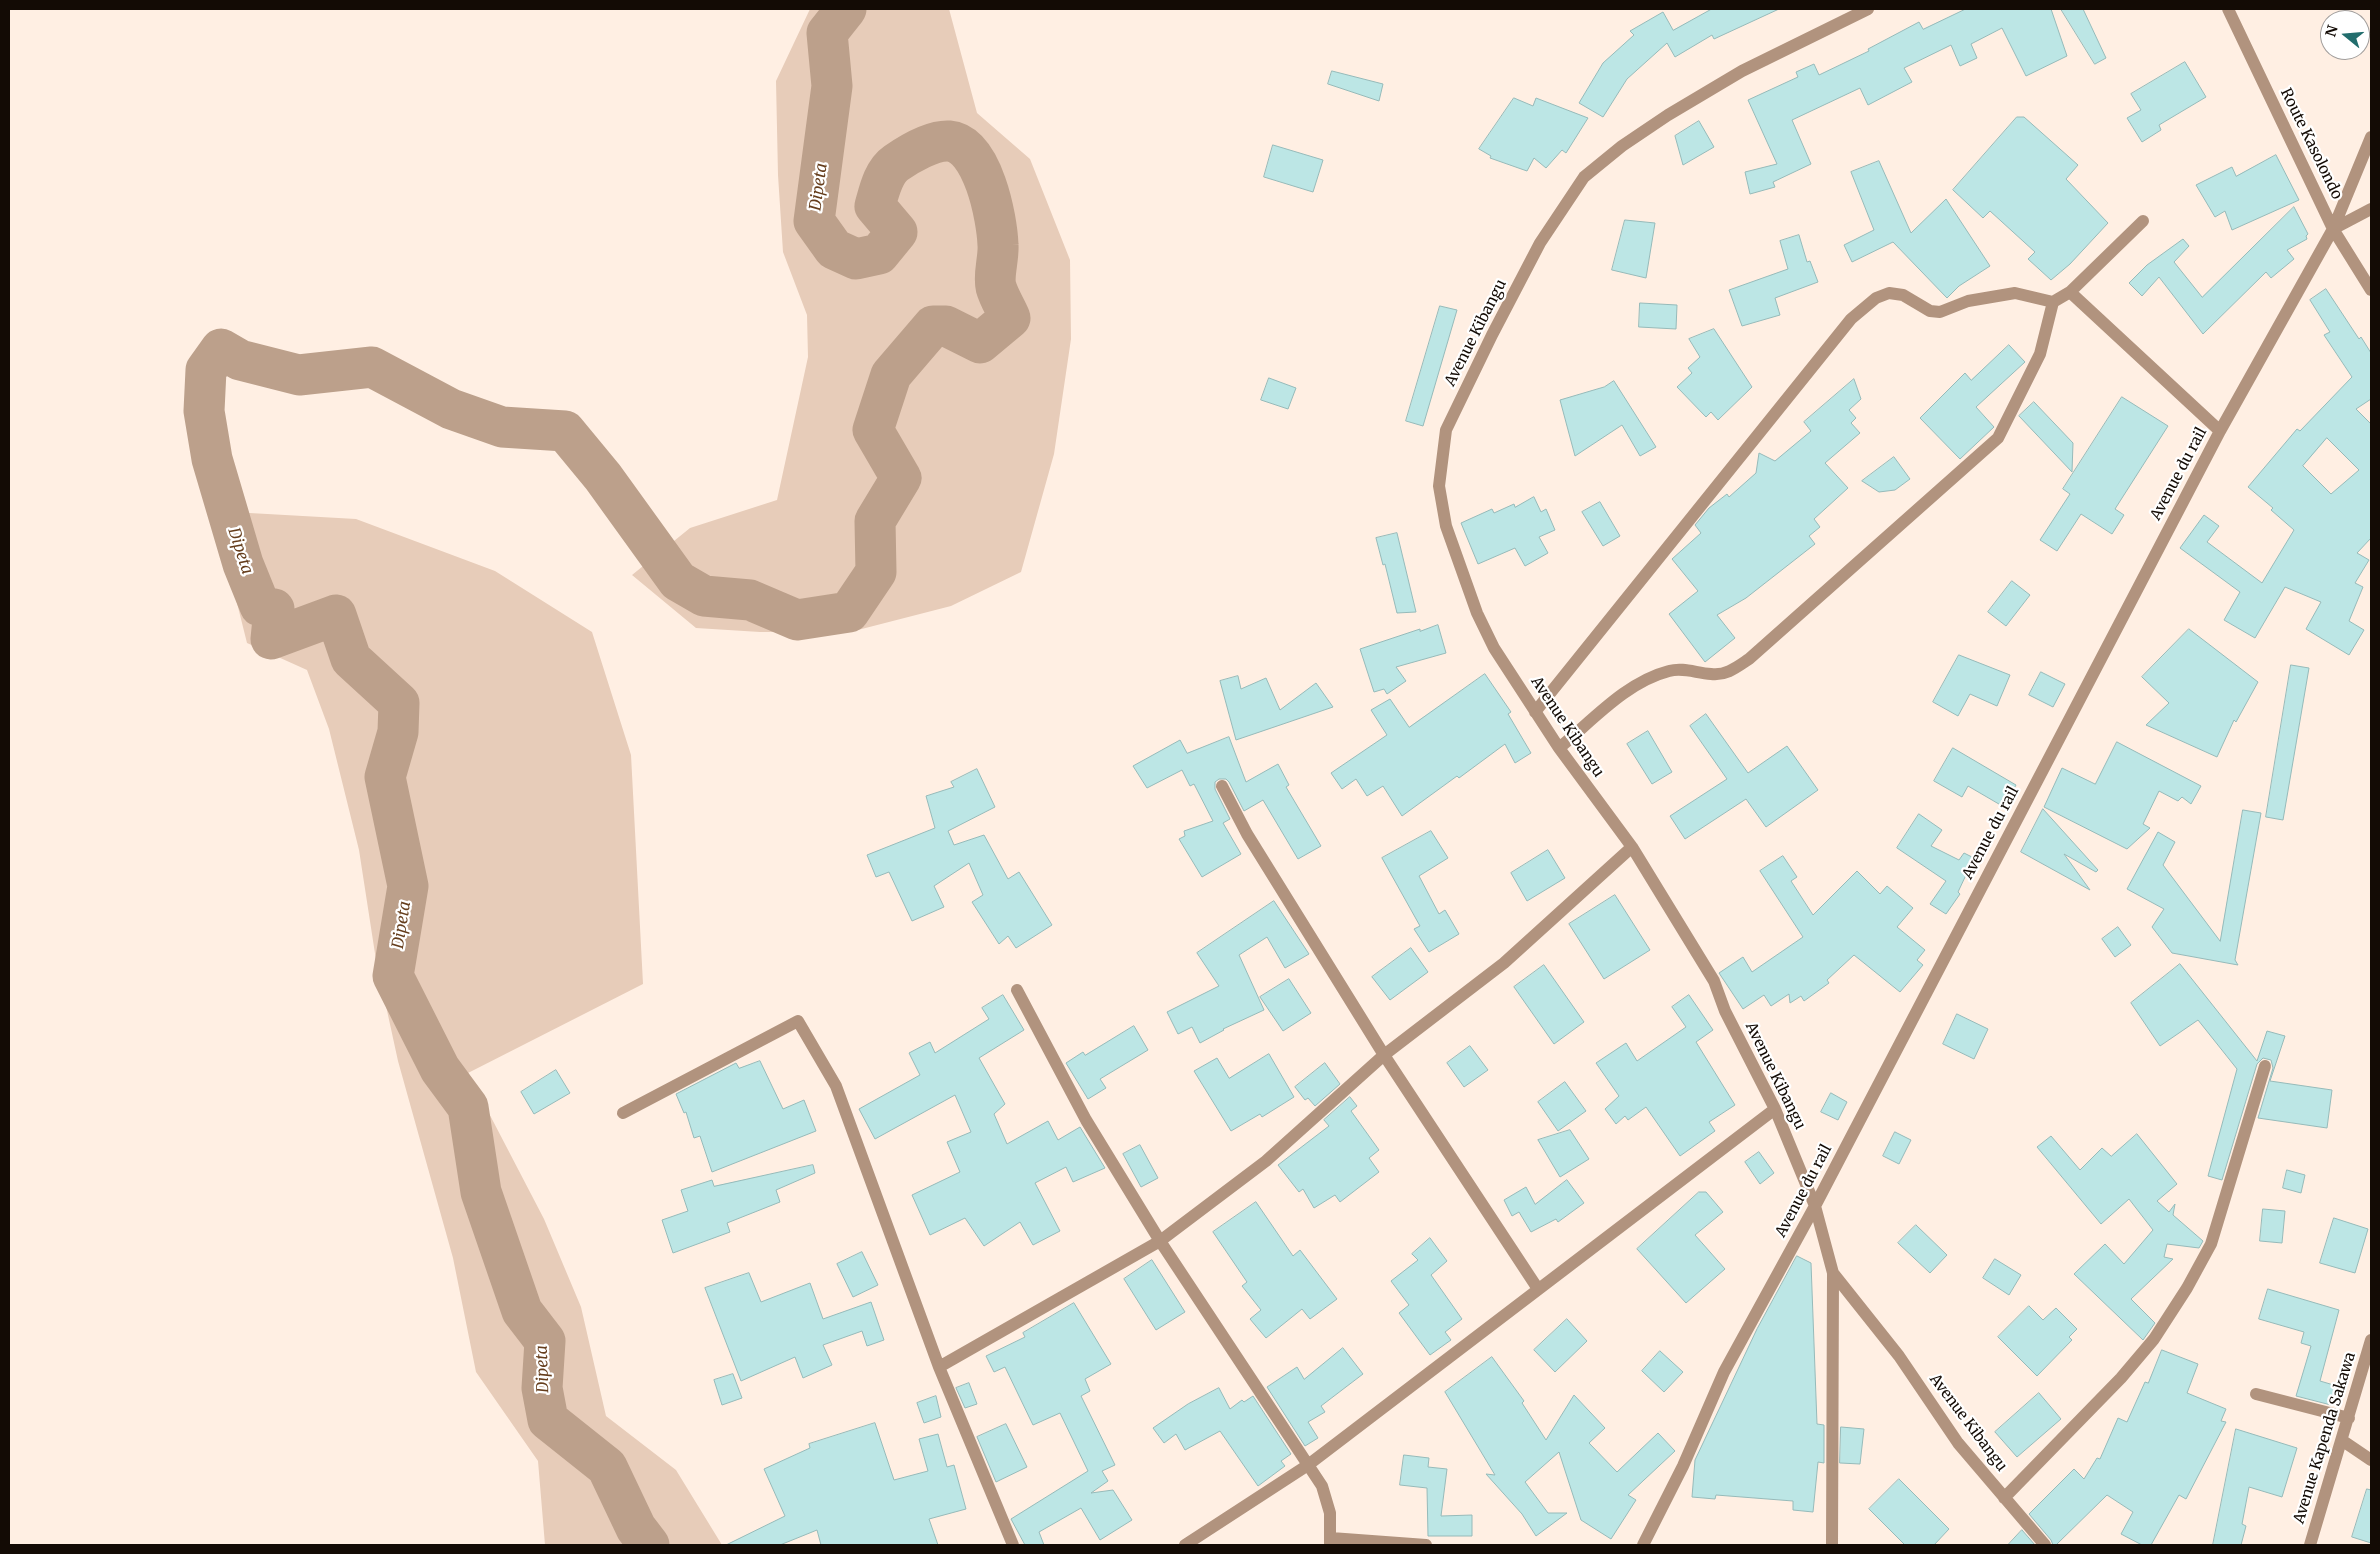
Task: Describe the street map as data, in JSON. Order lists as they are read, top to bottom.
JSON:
{
  "streets": {
    "street": [
      "Route Kasolondo",
      "Avenue Kibangu",
      "Avenue du rail",
      "Avenue Kapenda Sakawa"
    ]
  },
  "crossings": [
    ["Route Kasolondo", "Avenue du rail"],
    ["Avenue Kibangu", "Avenue du rail"]
  ],
  "water": ["Dipeta"],
  "north": "left"
}
